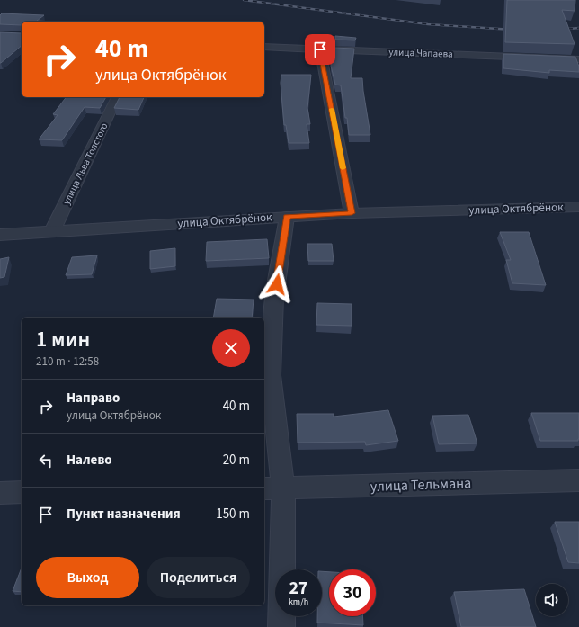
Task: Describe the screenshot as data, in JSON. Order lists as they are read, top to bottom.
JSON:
{
  "streets": {
    "street": [
      "улица Чапаева",
      "улица Льва Толстого",
      "улица Октябрёнок",
      "улица Тельмана"
    ]
  },
  "crossings": [
    ["улица Льва Толстого", "улица Октябрёнок"]
  ],
  "page": {
    "turn": ["40 m", "улица Октябрёнок"],
    "heading": ["1 мин", "210 m · 12:58"],
    "list": [
      {
        "name": "Направо",
        "note": "улица Октябрёнок",
        "value": "40 m"
      },
      {
        "name": "Налево",
        "value": "20 m"
      },
      {
        "name": "Пункт назначения",
        "value": "150 m"
      }
    ],
    "buttons": ["Выход", "Поделиться"],
    "speed": "27 km/h",
    "limit": "30"
  }
}
